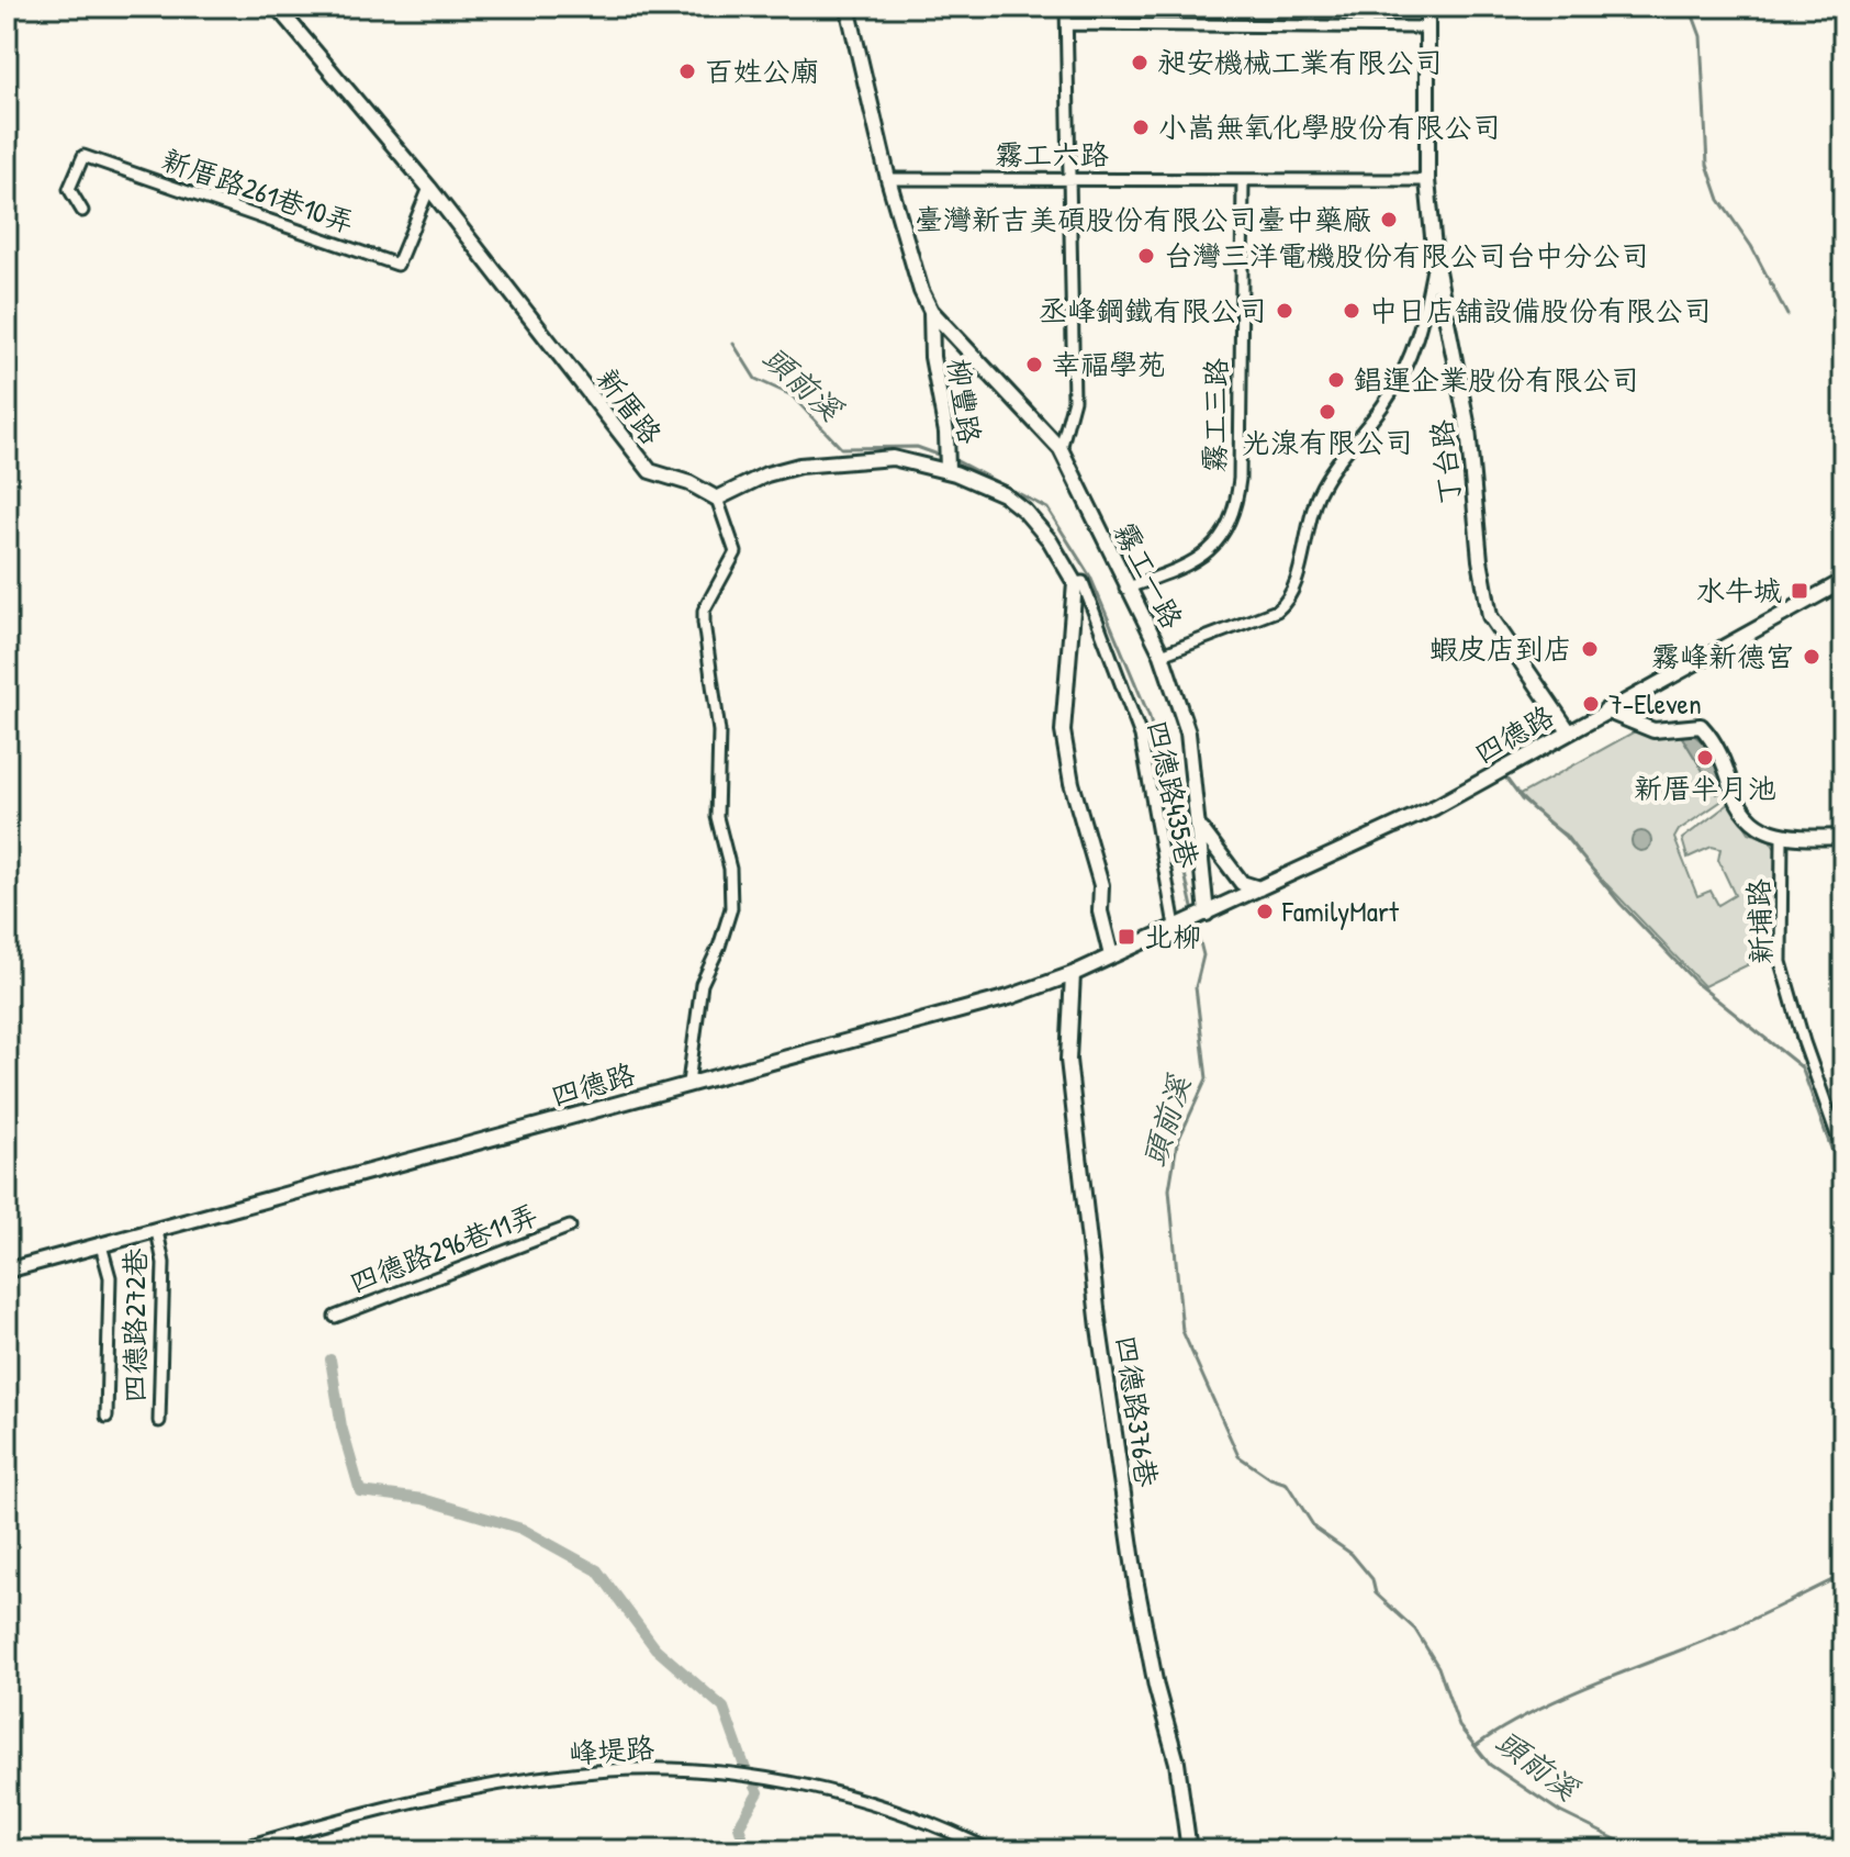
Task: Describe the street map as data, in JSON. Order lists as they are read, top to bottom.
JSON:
{
  "streets": {
    "street": [
      "霧工六路",
      "新厝路261巷10弄",
      "柳豐路",
      "新厝路",
      "霧工三路",
      "丁台路",
      "霧工一路",
      "四德路",
      "四德路435巷",
      "新埔路",
      "四德路296巷11弄",
      "四德路272巷",
      "四德路376巷",
      "峰堤路"
    ]
  },
  "crossings": [
    ["霧工六路", "柳豐路"],
    ["霧工六路", "霧工三路"],
    ["霧工六路", "丁台路"],
    ["新厝路261巷10弄", "新厝路"],
    ["柳豐路", "霧工一路"],
    ["柳豐路", "四德路435巷"],
    ["霧工三路", "霧工一路"],
    ["丁台路", "四德路"],
    ["霧工一路", "四德路"],
    ["四德路", "四德路435巷"],
    ["四德路", "四德路272巷"],
    ["四德路", "四德路376巷"]
  ],
  "water": ["頭前溪"],
  "places": {
    "other": [
      "昶安機械工業有限公司",
      "百姓公廟",
      "小嵩無氧化學股份有限公司",
      "臺灣新吉美碩股份有限公司臺中藥廠",
      "台灣三洋電機股份有限公司台中分公司",
      "丞峰鋼鐵有限公司",
      "中日店舖設備股份有限公司",
      "幸福學苑",
      "錩運企業股份有限公司",
      "光湶有限公司",
      "蝦皮店到店",
      "霧峰新德宮",
      "7-Eleven",
      "新厝半月池",
      "FamilyMart"
    ],
    "transit": ["水牛城", "北柳"]
  }
}
